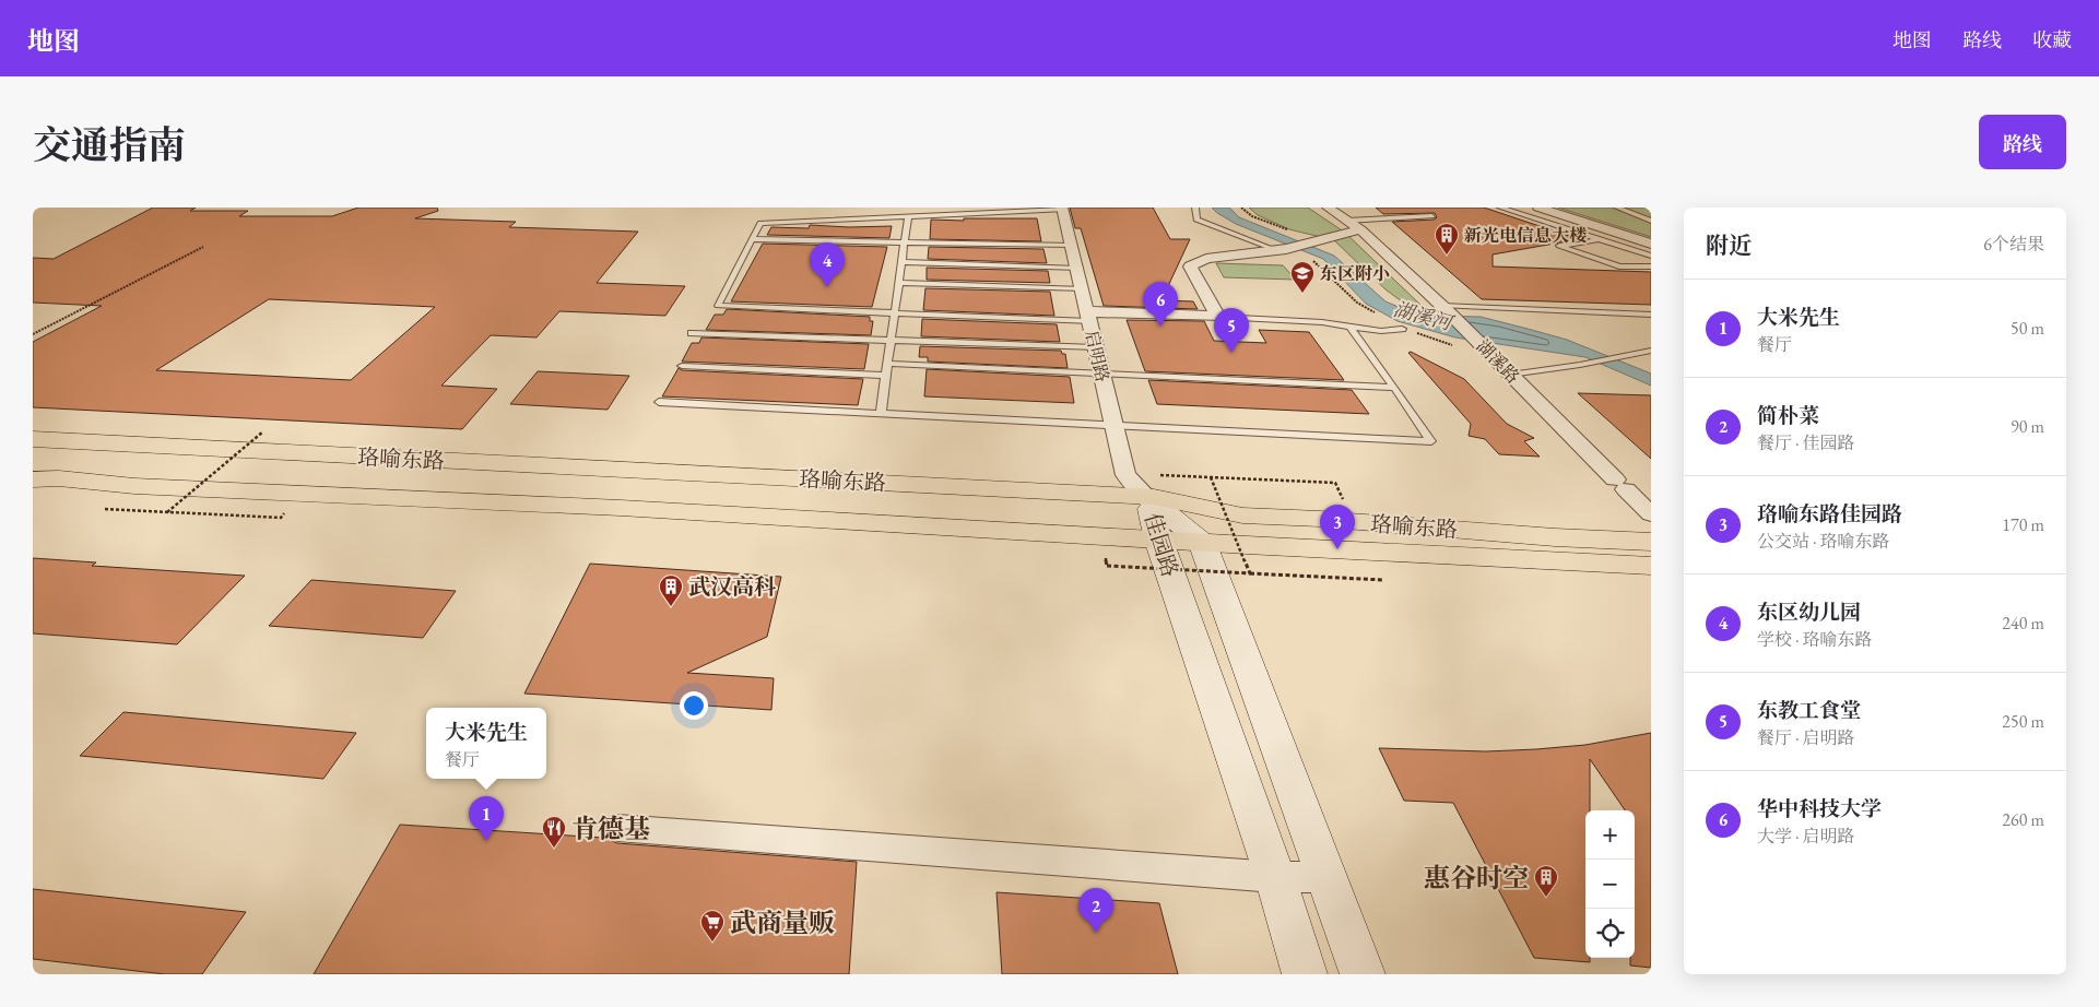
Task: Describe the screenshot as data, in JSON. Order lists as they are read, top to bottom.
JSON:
{
  "streets": {
    "highway": ["珞喻东路"],
    "street": ["启明路", "湖溪路", "佳园路"]
  },
  "crossings": [
    ["启明路", "珞喻东路"],
    ["启明路", "佳园路"],
    ["珞喻东路", "佳园路"]
  ],
  "water": ["湖溪河"],
  "places": {
    "building": ["新光电信息大楼", "武汉高科", "惠谷时空"],
    "school or university": ["东区附小"],
    "restaurant": ["肯德基"],
    "supermarket": ["武商量贩"]
  },
  "page": {
    "header": "地图",
    "nav": ["地图", "路线", "收藏"],
    "title": "交通指南",
    "buttons": "路线",
    "heading": ["附近", "6个结果"],
    "pins": [
      "4",
      "6",
      "5",
      "3",
      "1",
      "2"
    ],
    "list": [
      {
        "mark": "1",
        "name": "大米先生",
        "note": "餐厅",
        "value": "50 m"
      },
      {
        "mark": "2",
        "name": "简朴菜",
        "note": "餐厅 · 佳园路",
        "value": "90 m"
      },
      {
        "mark": "3",
        "name": "珞喻东路佳园路",
        "note": "公交站 · 珞喻东路",
        "value": "170 m"
      },
      {
        "mark": "4",
        "name": "东区幼儿园",
        "note": "学校 · 珞喻东路",
        "value": "240 m"
      },
      {
        "mark": "5",
        "name": "东教工食堂",
        "note": "餐厅 · 启明路",
        "value": "250 m"
      },
      {
        "mark": "6",
        "name": "华中科技大学",
        "note": "大学 · 启明路",
        "value": "260 m"
      }
    ],
    "popup": ["大米先生", "餐厅"],
    "map_buttons": ["+", "−"]
  }
}
